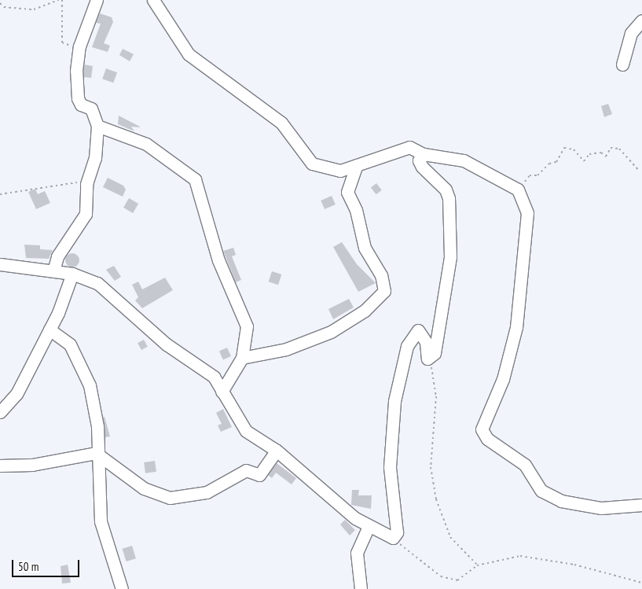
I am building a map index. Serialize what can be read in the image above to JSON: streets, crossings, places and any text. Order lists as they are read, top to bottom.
{
  "scale_bar": "50 m"
}
